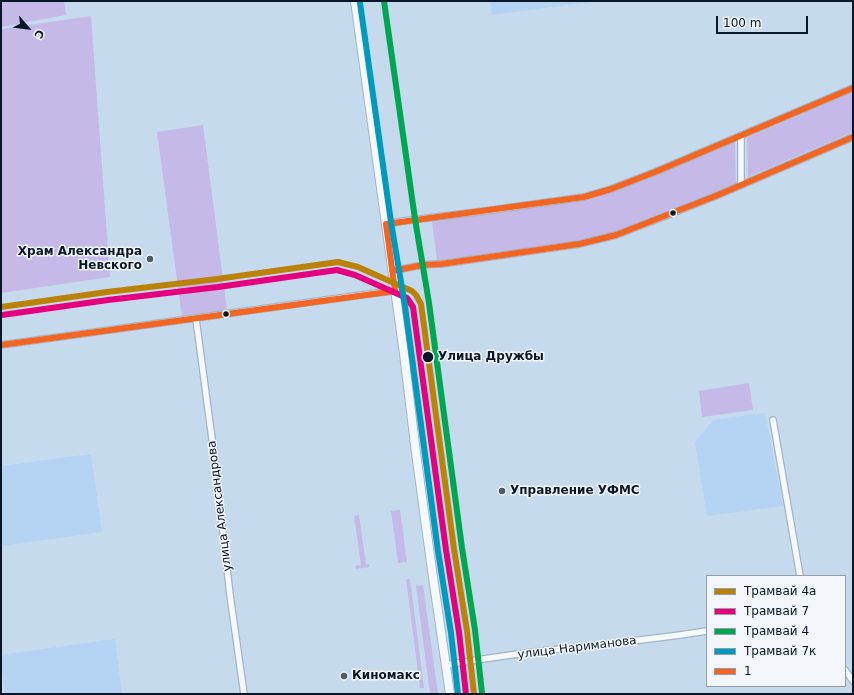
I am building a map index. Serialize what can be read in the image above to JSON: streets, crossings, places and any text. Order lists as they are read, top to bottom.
{
  "streets": {
    "street": ["улица Александрова", "улица Нариманова"]
  },
  "places": [
    "Храм Александра Невского",
    "Улица Дружбы",
    "Управление УФМС",
    "Киномакс"
  ],
  "lines": [
    "tram line 4",
    "tram line 7к",
    "transit line 1",
    "tram line 4а",
    "tram line 7"
  ],
  "legend": [
    "Трамвай 4а",
    "Трамвай 7",
    "Трамвай 4",
    "Трамвай 7к",
    "1"
  ],
  "scale_bar": "100 m",
  "north": "bottom right"
}
